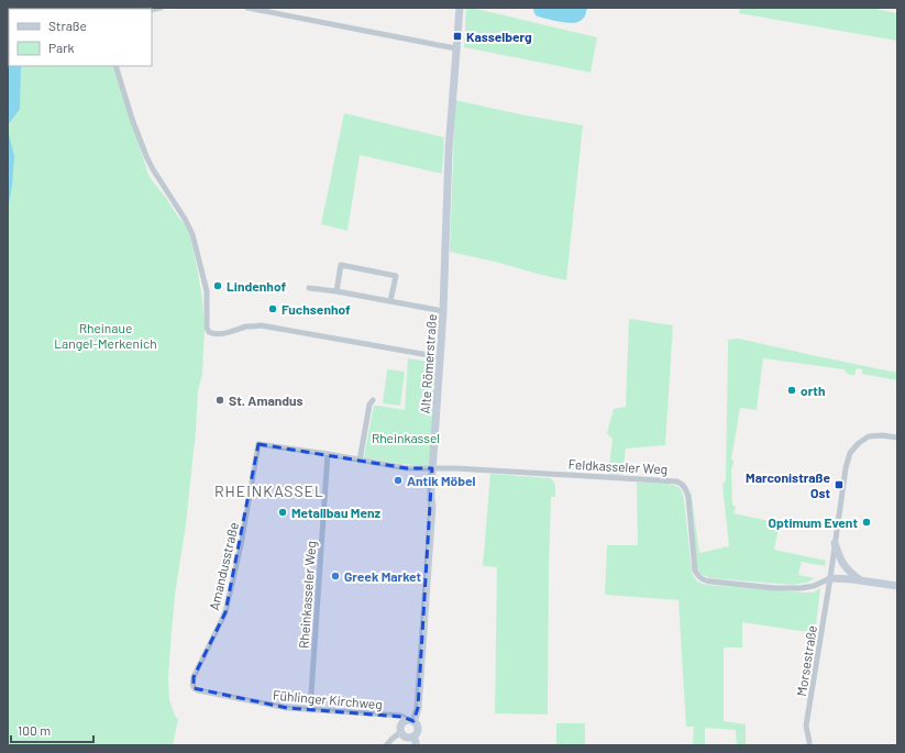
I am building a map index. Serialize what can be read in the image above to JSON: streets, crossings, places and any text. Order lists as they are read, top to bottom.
{
  "streets": {
    "street": [
      "Alte Römerstraße",
      "Feldkasseler Weg",
      "Amandusstraße",
      "Rheinkasseler Weg",
      "Morsestraße",
      "Fühlinger Kirchweg"
    ]
  },
  "crossings": [
    ["Alte Römerstraße", "Feldkasseler Weg"],
    ["Alte Römerstraße", "Fühlinger Kirchweg"],
    ["Feldkasseler Weg", "Amandusstraße"],
    ["Feldkasseler Weg", "Rheinkasseler Weg"],
    ["Feldkasseler Weg", "Morsestraße"],
    ["Amandusstraße", "Fühlinger Kirchweg"],
    ["Rheinkasseler Weg", "Fühlinger Kirchweg"]
  ],
  "districts": ["RHEINKASSEL"],
  "parks": ["Rheinaue Langel-Merkenich", "Rheinkassel"],
  "places": {
    "transit": ["Kasselberg", "Marconistraße Ost"],
    "other": [
      "Lindenhof",
      "Fuchsenhof",
      "orth",
      "St. Amandus",
      "Antik Möbel",
      "Metallbau Menz",
      "Optimum Event",
      "Greek Market"
    ]
  },
  "legend": ["Straße", "Park"],
  "scale_bar": "100 m"
}
